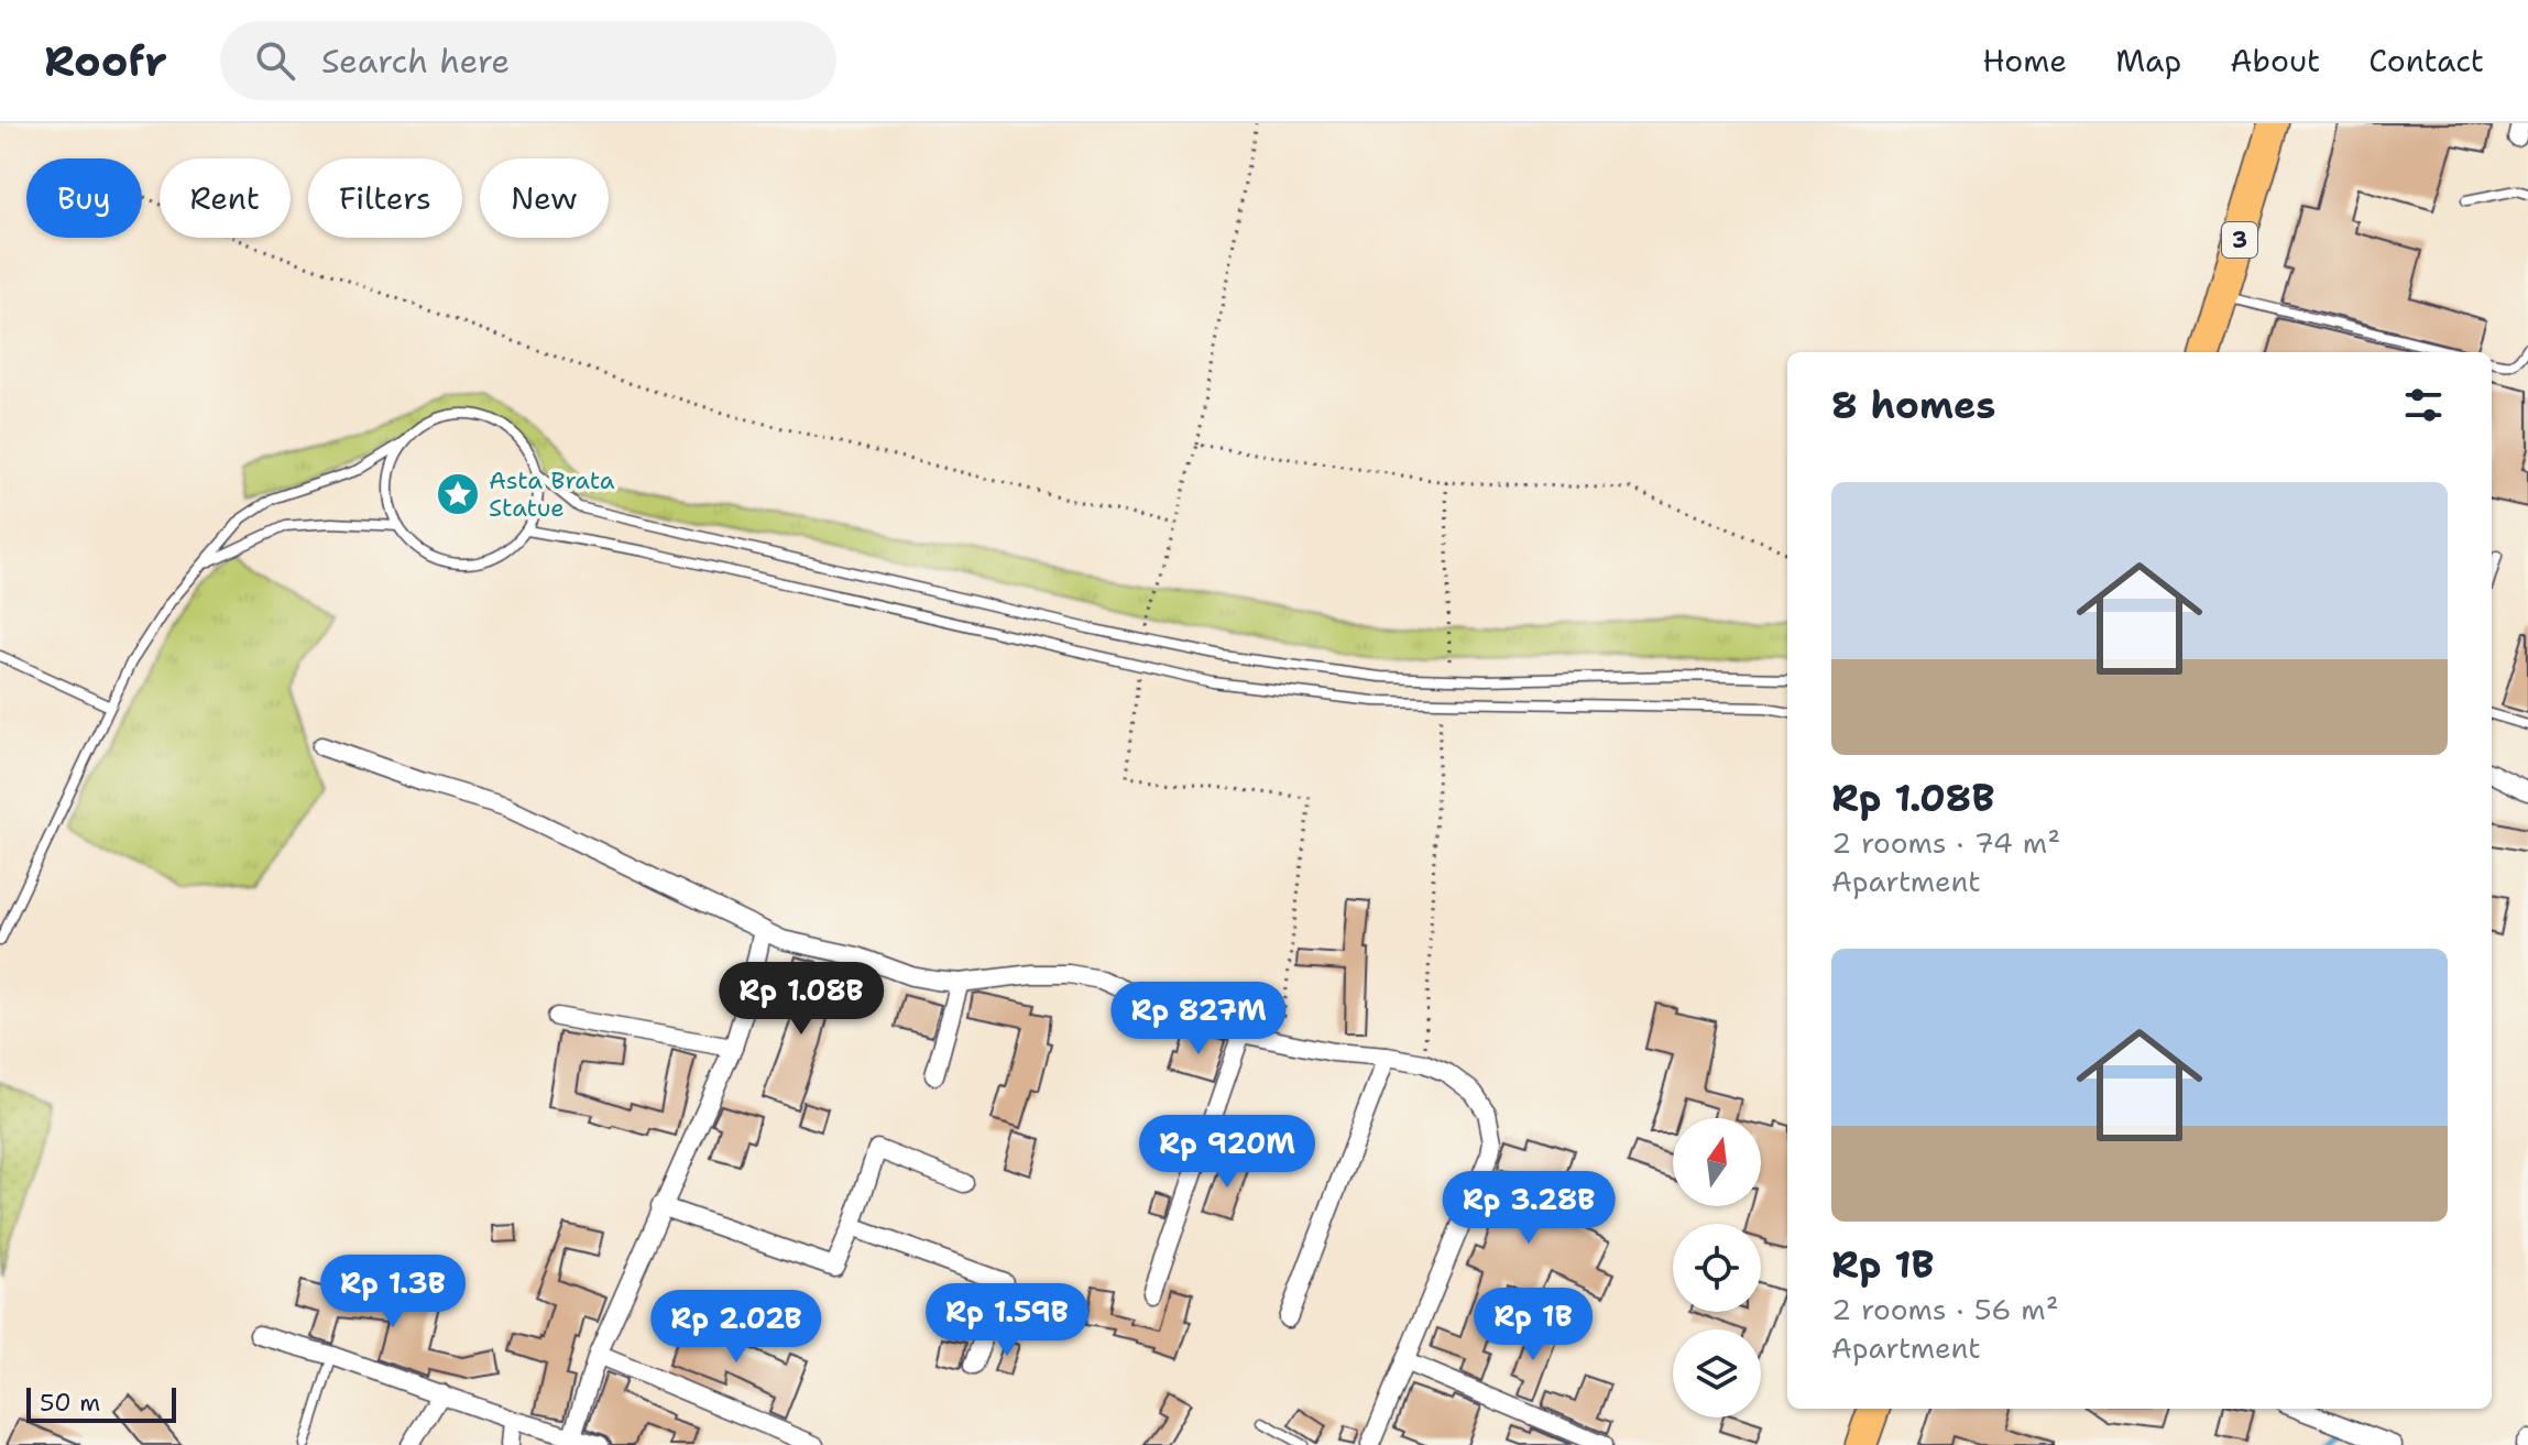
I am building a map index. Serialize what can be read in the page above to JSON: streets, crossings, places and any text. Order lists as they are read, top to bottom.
{
  "streets": {
    "highway": ["3"]
  },
  "places": {
    "place": ["Asta Brata Statue"]
  },
  "scale_bar": "50 m",
  "north": "top",
  "page": {
    "header": "Roofr",
    "search": "Search here",
    "nav": [
      "Home",
      "Map",
      "About",
      "Contact"
    ],
    "chip": [
      "Buy",
      "Rent",
      "Filters",
      "New"
    ],
    "heading": "8 homes",
    "list": [
      {
        "name": "Rp 1.08B",
        "note": "2 rooms · 74 m² · Apartment"
      },
      {
        "name": "Rp 1B",
        "note": "2 rooms · 56 m² · Apartment"
      }
    ],
    "price": [
      "Rp 1.08B",
      "Rp 827M",
      "Rp 920M",
      "Rp 3.28B",
      "Rp 1.3B",
      "Rp 1.59B",
      "Rp 1B",
      "Rp 2.02B"
    ],
    "scale": "50 m"
  }
}
